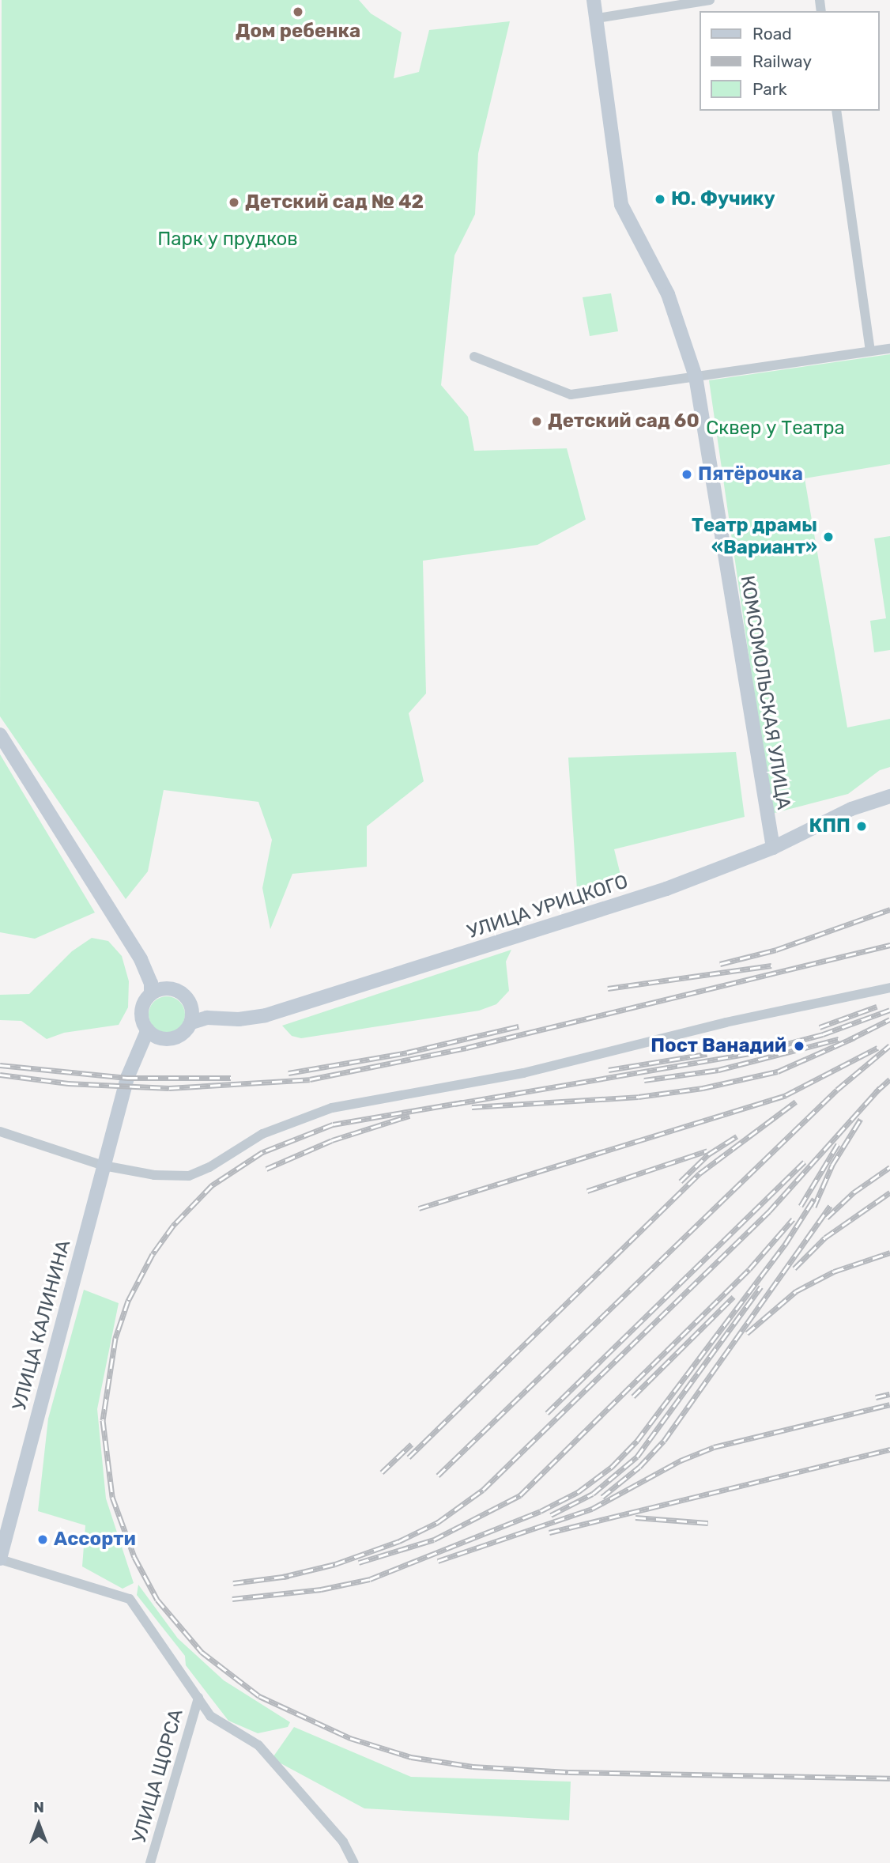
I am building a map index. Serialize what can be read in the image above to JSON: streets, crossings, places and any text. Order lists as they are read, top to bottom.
{
  "streets": {
    "street": [
      "КОМСОМОЛЬСКАЯ УЛИЦА",
      "УЛИЦА УРИЦКОГО",
      "УЛИЦА КАЛИНИНА",
      "УЛИЦА ЩОРСА"
    ]
  },
  "crossings": [
    ["КОМСОМОЛЬСКАЯ УЛИЦА", "УЛИЦА УРИЦКОГО"],
    ["УЛИЦА УРИЦКОГО", "УЛИЦА КАЛИНИНА"]
  ],
  "parks": ["Парк у прудков", "Сквер у Театра"],
  "places": [
    "Дом ребенка",
    "Ю. Фучику",
    "Детский сад № 42",
    "Детский сад 60",
    "Пятёрочка",
    "Театр драмы «Вариант»",
    "КПП",
    "Пост Ванадий",
    "Ассорти"
  ],
  "legend": ["Road", "Railway", "Park"],
  "north": "top"
}
